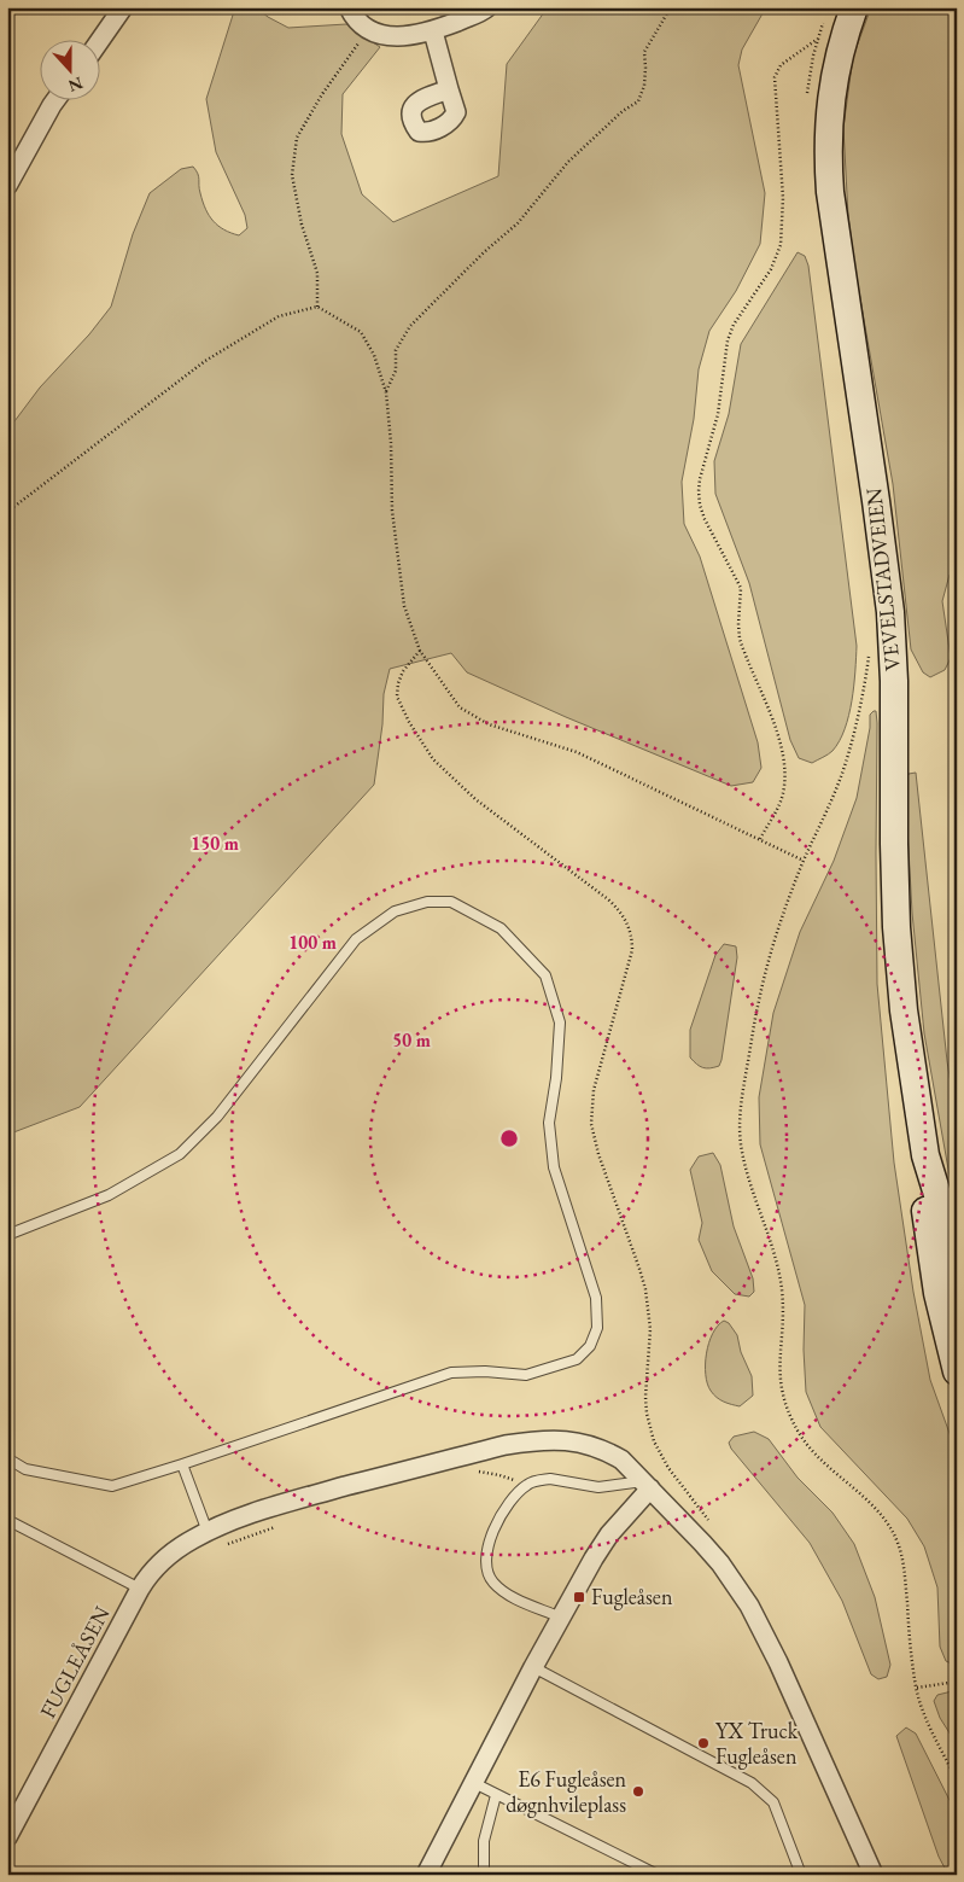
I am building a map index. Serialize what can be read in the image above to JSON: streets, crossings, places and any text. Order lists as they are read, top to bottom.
{
  "streets": {
    "main road": ["VEVELSTADVEIEN"],
    "street": ["FUGLEÅSEN"]
  },
  "places": {
    "transit": ["Fugleåsen"],
    "other": ["YX Truck Fugleåsen", "E6 Fugleåsen døgnhvileplass"]
  },
  "north": "bottom",
  "rings": ["150 m", "100 m", "50 m"]
}
